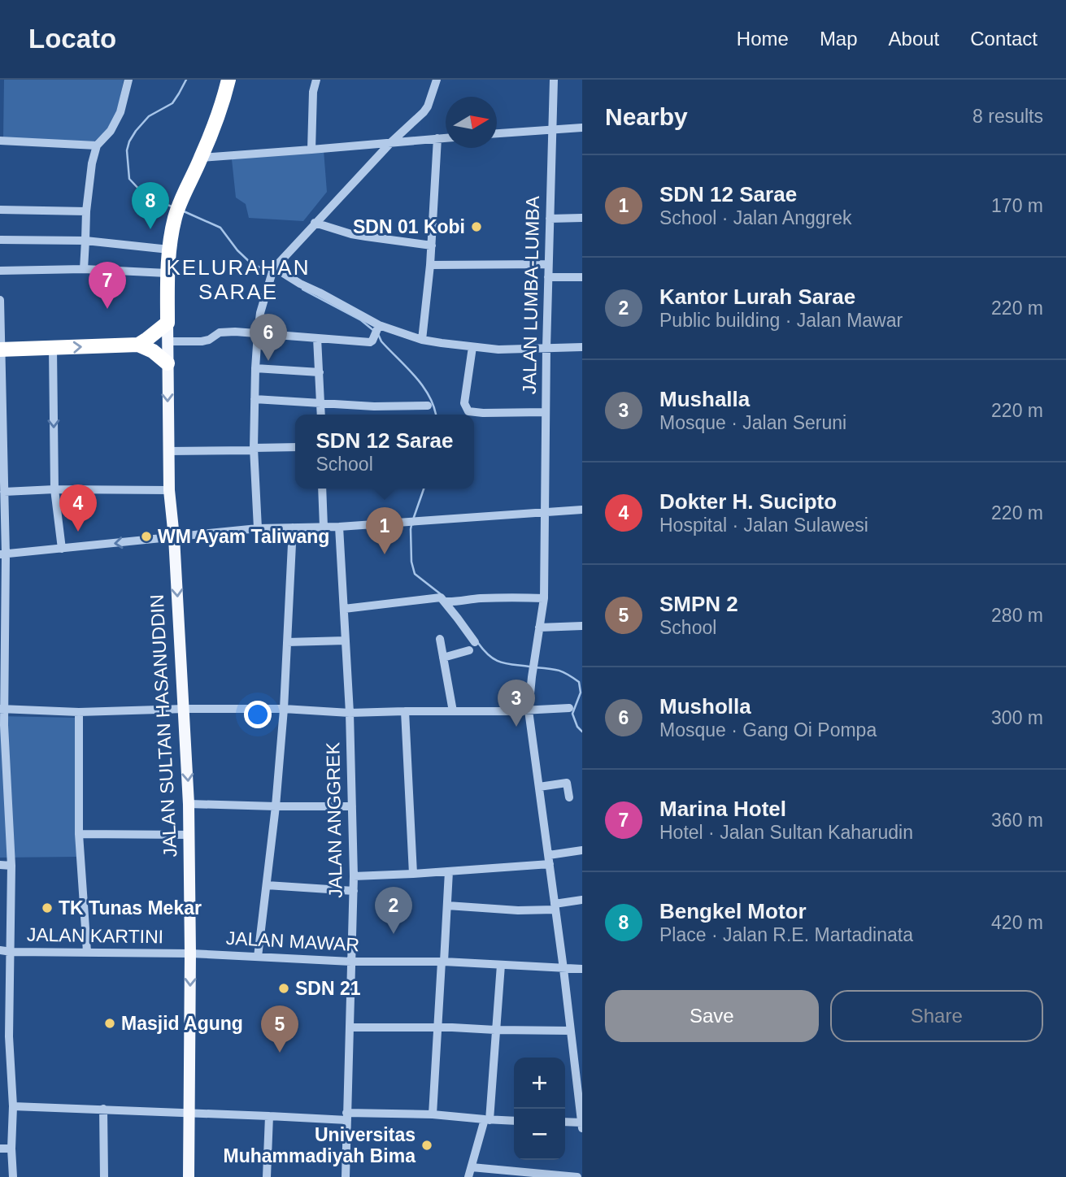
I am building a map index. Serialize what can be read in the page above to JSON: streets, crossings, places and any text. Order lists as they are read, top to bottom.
{
  "streets": {
    "highway": ["JALAN SULTAN HASANUDDIN"],
    "street": [
      "JALAN LUMBA-LUMBA",
      "JALAN ANGGREK",
      "JALAN KARTINI",
      "JALAN MAWAR"
    ]
  },
  "crossings": [
    ["JALAN LUMBA-LUMBA", "JALAN MAWAR"],
    ["JALAN SULTAN HASANUDDIN", "JALAN KARTINI"],
    ["JALAN SULTAN HASANUDDIN", "JALAN MAWAR"],
    ["JALAN ANGGREK", "JALAN MAWAR"],
    ["JALAN KARTINI", "JALAN MAWAR"]
  ],
  "one_way": ["JALAN SULTAN HASANUDDIN"],
  "districts": ["KELURAHAN SARAE"],
  "places": [
    "SDN 01 Kobi",
    "WM Ayam Taliwang",
    "TK Tunas Mekar",
    "SDN 21",
    "Masjid Agung",
    "Universitas Muhammadiyah Bima"
  ],
  "north": "right",
  "page": {
    "header": "Locato",
    "nav": [
      "Home",
      "Map",
      "About",
      "Contact"
    ],
    "heading": ["Nearby", "8 results"],
    "list": [
      {
        "mark": "1",
        "name": "SDN 12 Sarae",
        "note": "School · Jalan Anggrek",
        "value": "170 m"
      },
      {
        "mark": "2",
        "name": "Kantor Lurah Sarae",
        "note": "Public building · Jalan Mawar",
        "value": "220 m"
      },
      {
        "mark": "3",
        "name": "Mushalla",
        "note": "Mosque · Jalan Seruni",
        "value": "220 m"
      },
      {
        "mark": "4",
        "name": "Dokter H. Sucipto",
        "note": "Hospital · Jalan Sulawesi",
        "value": "220 m"
      },
      {
        "mark": "5",
        "name": "SMPN 2",
        "note": "School",
        "value": "280 m"
      },
      {
        "mark": "6",
        "name": "Musholla",
        "note": "Mosque · Gang Oi Pompa",
        "value": "300 m"
      },
      {
        "mark": "7",
        "name": "Marina Hotel",
        "note": "Hotel · Jalan Sultan Kaharudin",
        "value": "360 m"
      },
      {
        "mark": "8",
        "name": "Bengkel Motor",
        "note": "Place · Jalan R.E. Martadinata",
        "value": "420 m"
      }
    ],
    "pins": [
      "8",
      "7",
      "6",
      "4",
      "1",
      "3",
      "2",
      "5"
    ],
    "popup": ["SDN 12 Sarae", "School"],
    "buttons": ["Save", "Share"],
    "map_buttons": ["+", "−"]
  }
}
